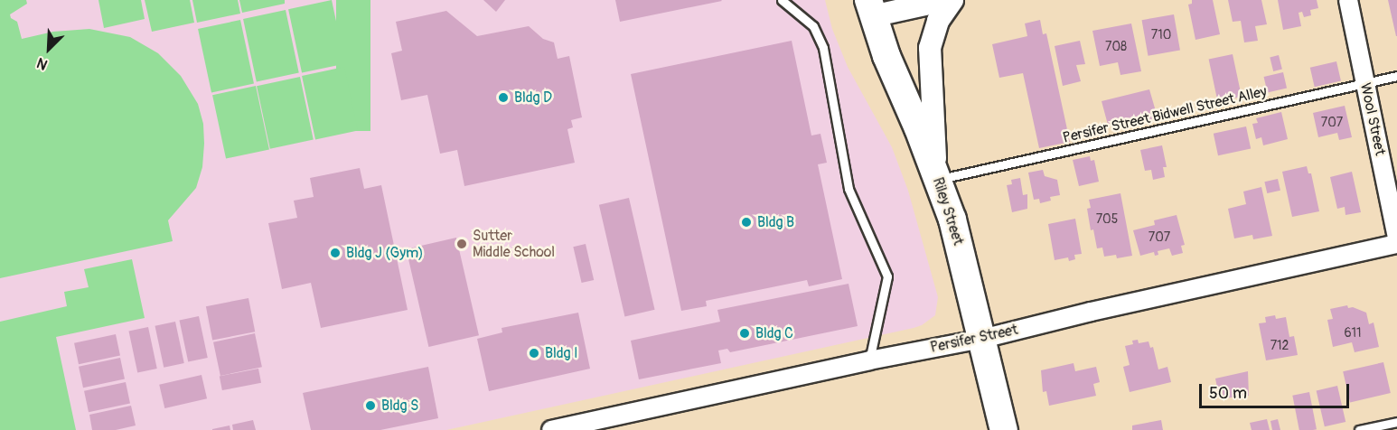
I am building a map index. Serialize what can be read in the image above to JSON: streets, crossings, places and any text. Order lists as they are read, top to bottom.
{
  "streets": {
    "main road": ["Riley Street"],
    "street": ["Wool Street", "Persifer Street"],
    "lane": ["Persifer Street Bidwell Street Alley"]
  },
  "crossings": [
    ["Persifer Street Bidwell Street Alley", "Wool Street"],
    ["Persifer Street Bidwell Street Alley", "Riley Street"],
    ["Riley Street", "Persifer Street"]
  ],
  "places": [
    "Bldg D",
    "Bldg B",
    "Sutter Middle School",
    "Bldg J (Gym)",
    "Bldg C",
    "Bldg I",
    "Bldg S"
  ],
  "house_numbers": [
    "710",
    "708",
    "707",
    "705",
    "707",
    "611",
    "712"
  ],
  "scale_bar": "50 m",
  "north": "bottom left"
}
